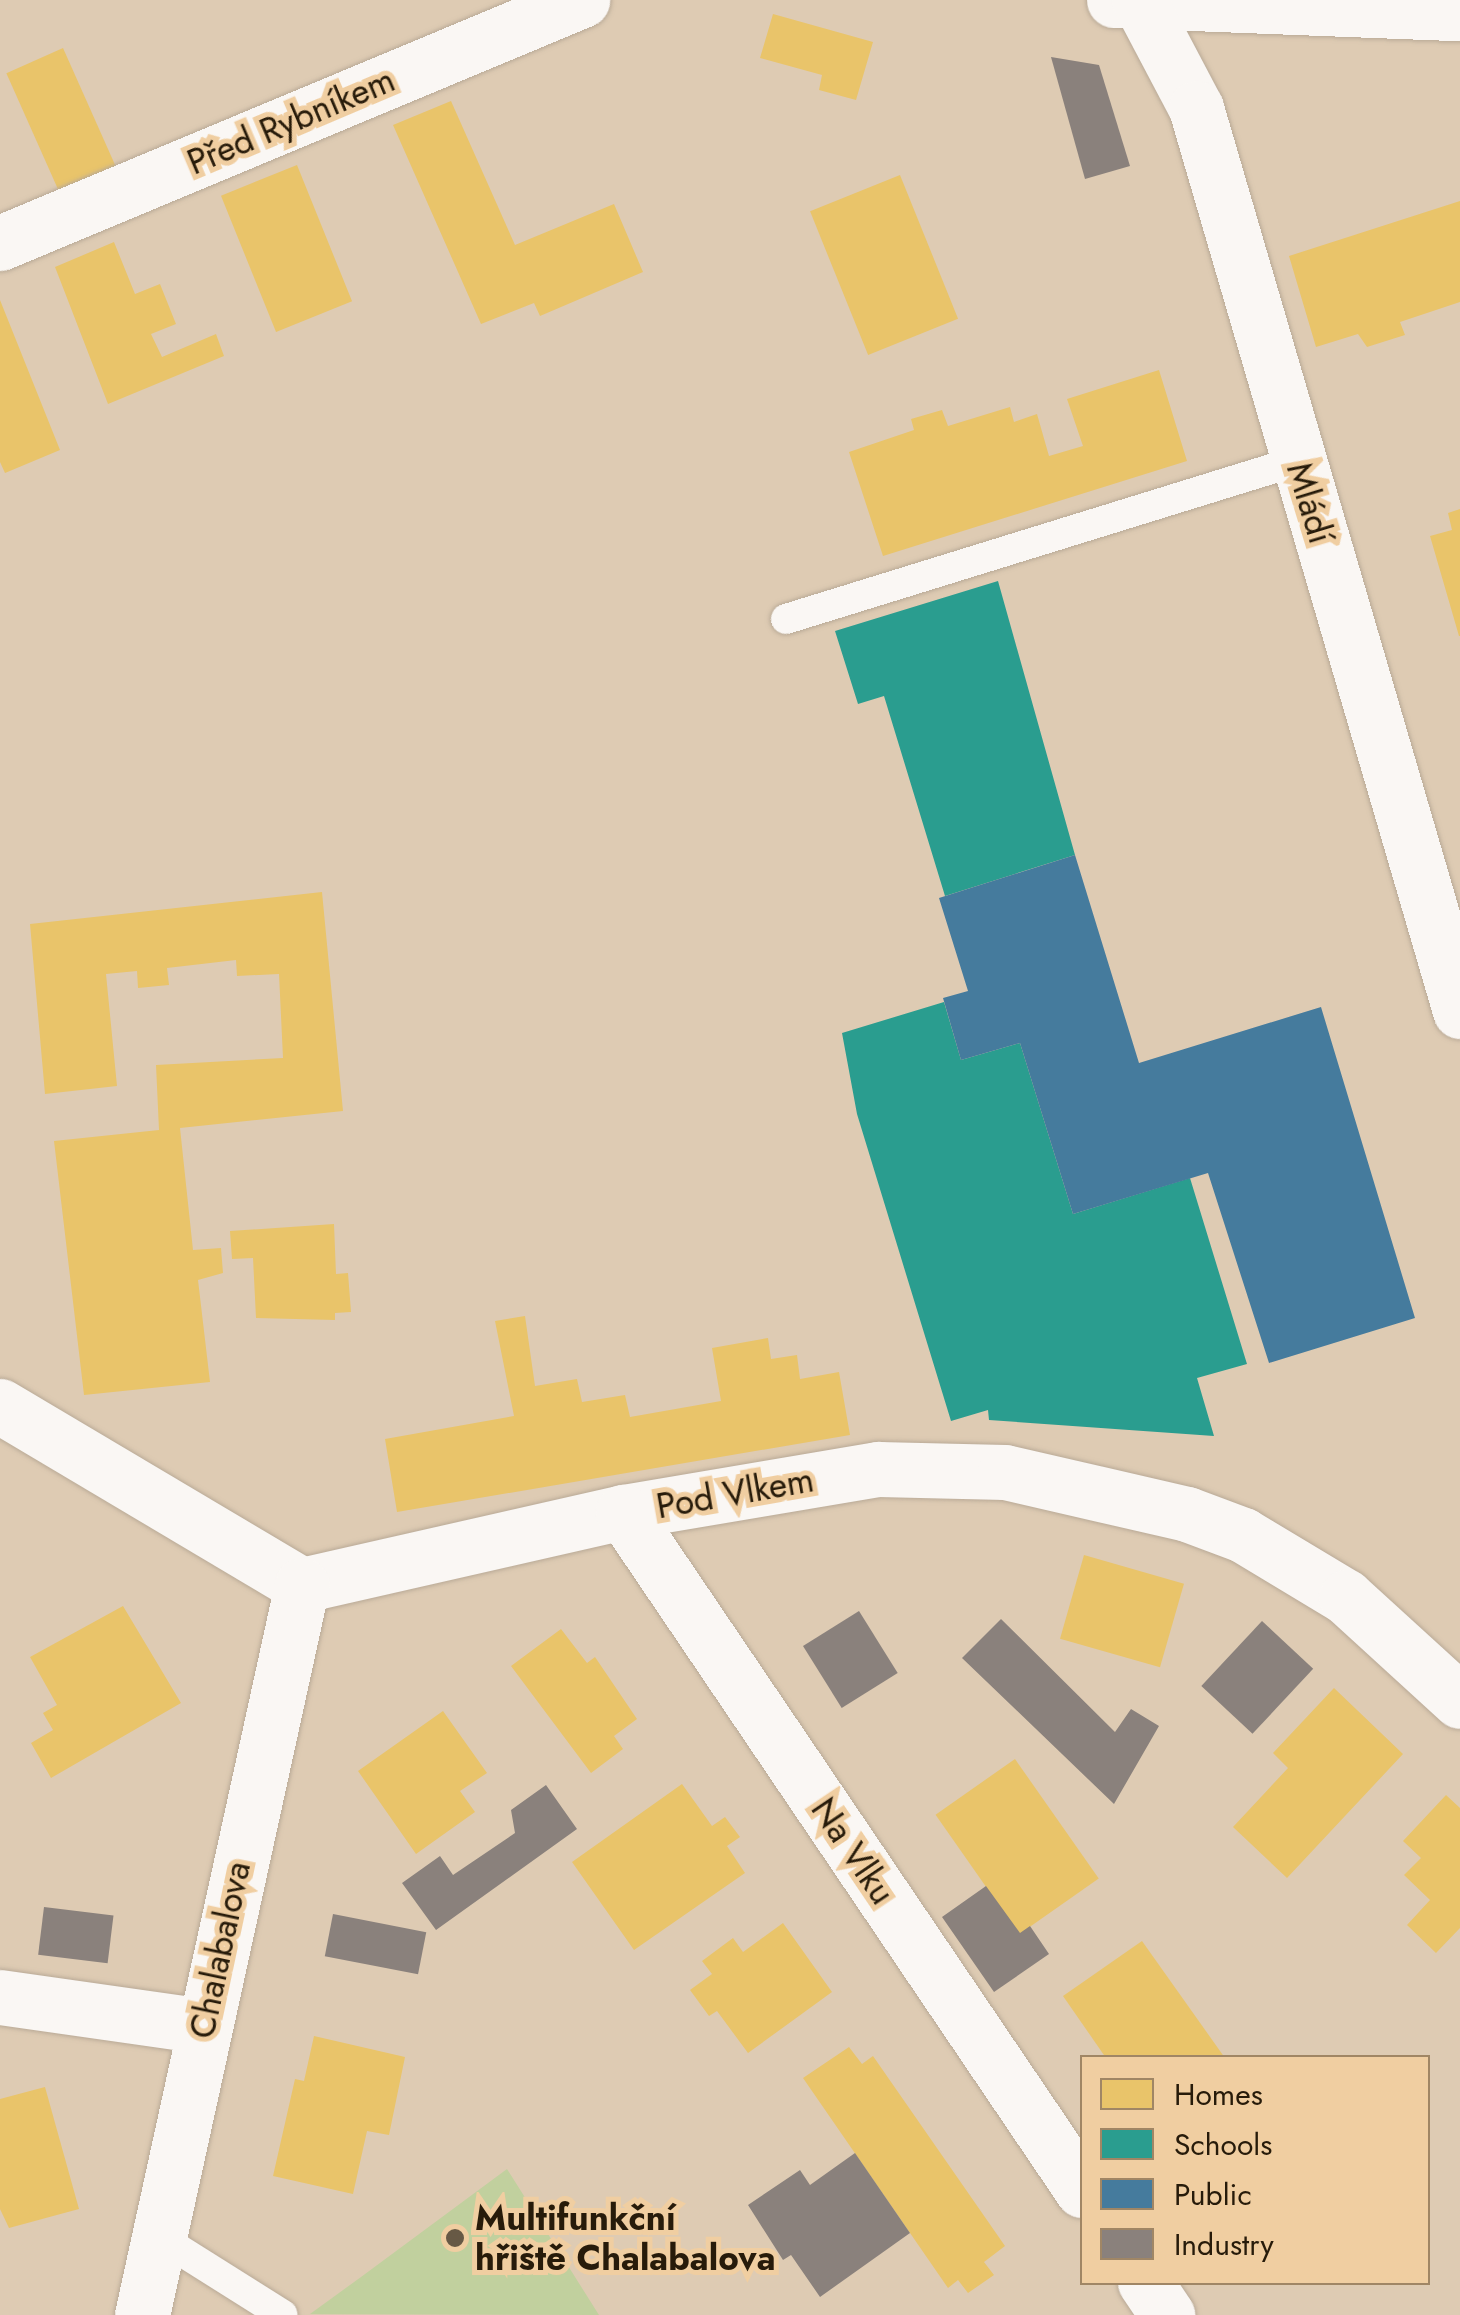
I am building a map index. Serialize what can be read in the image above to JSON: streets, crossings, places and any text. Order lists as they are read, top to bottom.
{
  "streets": {
    "street": [
      "Před Rybníkem",
      "Mládí",
      "Pod Vlkem",
      "Na Vlku",
      "Chalabalova"
    ]
  },
  "crossings": [
    ["Pod Vlkem", "Na Vlku"],
    ["Pod Vlkem", "Chalabalova"]
  ],
  "places": ["Multifunkční hřiště Chalabalova"],
  "legend": [
    "Homes",
    "Schools",
    "Public",
    "Industry"
  ]
}
